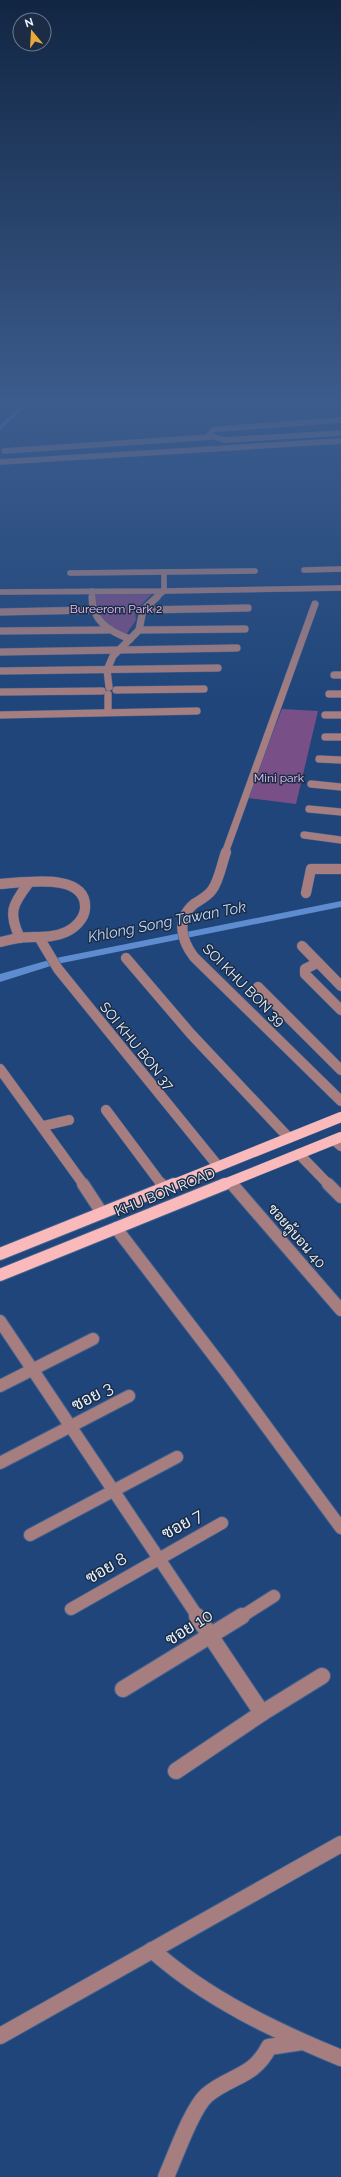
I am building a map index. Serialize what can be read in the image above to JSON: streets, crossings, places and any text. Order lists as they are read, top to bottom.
{
  "streets": {
    "main road": ["KHU BON ROAD"],
    "street": [
      "SOI KHU BON 39",
      "SOI KHU BON 37",
      "ซอยคู้บอน 40",
      "ซอย 3",
      "ซอย 7",
      "ซอย 8",
      "ซอย 10"
    ]
  },
  "crossings": [
    ["SOI KHU BON 37", "KHU BON ROAD"],
    ["KHU BON ROAD", "ซอยคู้บอน 40"],
    ["ซอย 7", "ซอย 8"]
  ],
  "water": ["Khlong Song Tawan Tok"],
  "parks": ["Bureerom Park 2", "Mini park"],
  "north": "top"
}
